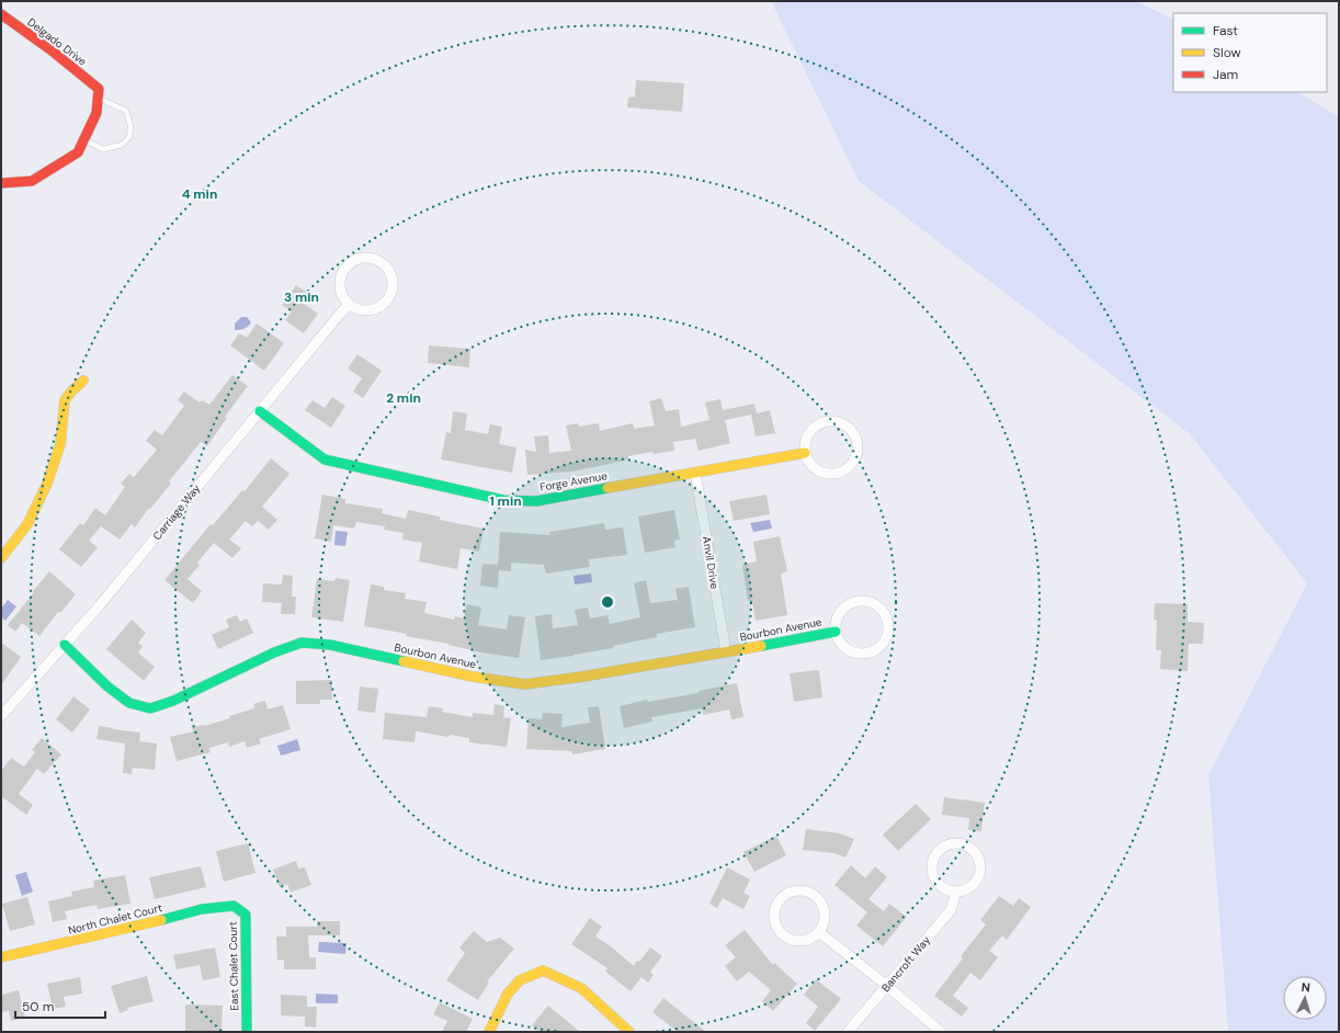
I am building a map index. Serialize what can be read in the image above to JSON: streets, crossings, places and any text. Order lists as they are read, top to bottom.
{
  "streets": {
    "street": [
      "Delgado Drive",
      "Forge Avenue",
      "Carriage Way",
      "Anvil Drive",
      "Bourbon Avenue",
      "North Chalet Court",
      "Bancroft Way",
      "East Chalet Court"
    ]
  },
  "crossings": [
    ["Forge Avenue", "Carriage Way"],
    ["Forge Avenue", "Anvil Drive"],
    ["Carriage Way", "Bourbon Avenue"],
    ["Anvil Drive", "Bourbon Avenue"],
    ["North Chalet Court", "East Chalet Court"]
  ],
  "legend": ["Fast", "Slow", "Jam"],
  "scale_bar": "50 m",
  "north": "top",
  "rings": [
    "4 min",
    "3 min",
    "2 min",
    "1 min"
  ]
}
